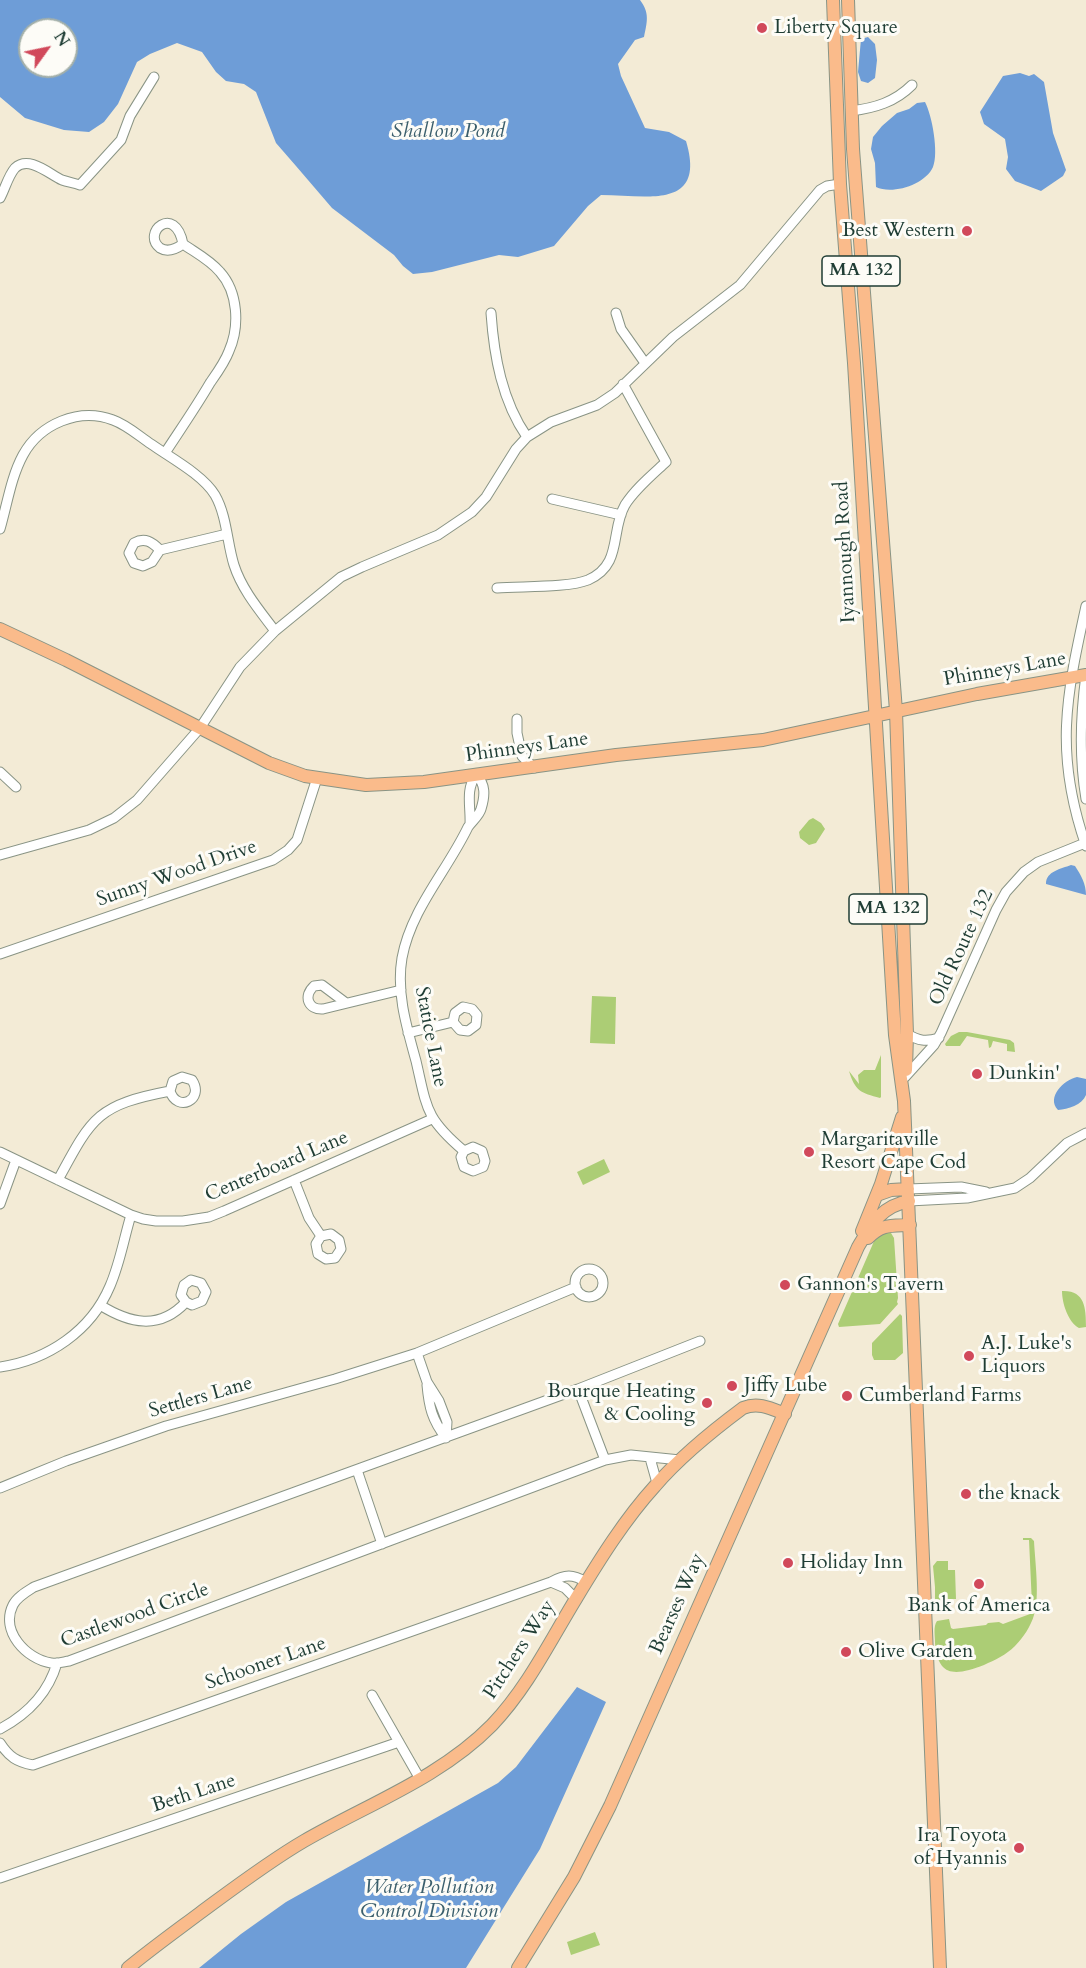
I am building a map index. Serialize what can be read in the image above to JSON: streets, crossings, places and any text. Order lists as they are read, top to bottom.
{
  "streets": {
    "main road": [
      "MA 132",
      "Iyannough Road",
      "Phinneys Lane",
      "Bearses Way",
      "Pitchers Way"
    ],
    "street": [
      "Sunny Wood Drive",
      "Old Route 132",
      "Statice Lane",
      "Centerboard Lane",
      "Settlers Lane",
      "Castlewood Circle",
      "Schooner Lane",
      "Beth Lane"
    ]
  },
  "crossings": [
    ["Iyannough Road", "Phinneys Lane"],
    ["Iyannough Road", "Old Route 132"],
    ["Iyannough Road", "Bearses Way"],
    ["Phinneys Lane", "Sunny Wood Drive"],
    ["Phinneys Lane", "Statice Lane"],
    ["Statice Lane", "Centerboard Lane"],
    ["Bearses Way", "Pitchers Way"],
    ["Castlewood Circle", "Pitchers Way"],
    ["Pitchers Way", "Schooner Lane"]
  ],
  "water": ["Shallow Pond", "Water Pollution Control Division"],
  "places": [
    "Liberty Square",
    "Best Western",
    "Dunkin'",
    "Margaritaville Resort Cape Cod",
    "Gannon's Tavern",
    "A.J. Luke's Liquors",
    "Jiffy Lube",
    "Cumberland Farms",
    "Bourque Heating & Cooling",
    "the knack",
    "Holiday Inn",
    "Bank of America",
    "Olive Garden",
    "Ira Toyota of Hyannis"
  ],
  "north": "top right"
}
